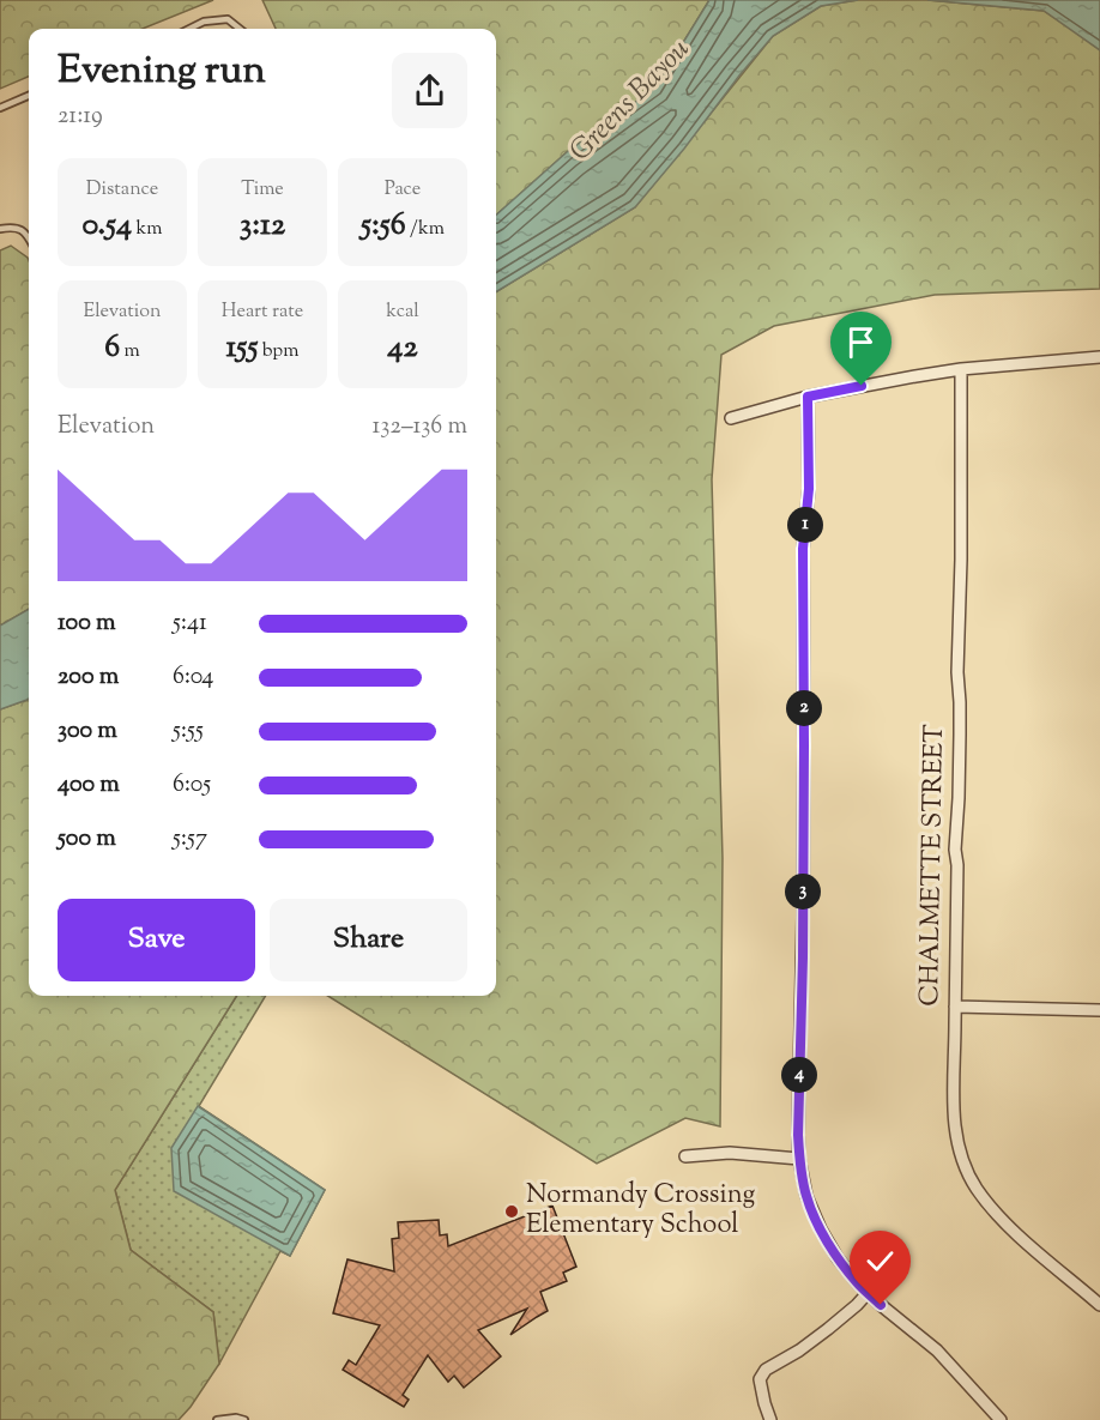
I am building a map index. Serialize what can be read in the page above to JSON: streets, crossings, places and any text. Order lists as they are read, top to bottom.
{
  "streets": {
    "street": ["CHALMETTE STREET"]
  },
  "water": ["Greens Bayou"],
  "places": ["Normandy Crossing Elementary School"],
  "page": {
    "heading": ["Evening run", "21:19"],
    "stats": [
      ["Distance", "0.54 km"],
      ["Time", "3:12"],
      ["Pace", "5:56 /km"],
      ["Elevation", "6 m"],
      ["Heart rate", "155 bpm"],
      ["kcal", "42"]
    ],
    "chart": ["Elevation", "132–136 m"],
    "pins": [
      "1",
      "2",
      "3",
      "4"
    ],
    "list": [
      {
        "name": "100 m",
        "note": "5:41"
      },
      {
        "name": "200 m",
        "note": "6:04"
      },
      {
        "name": "300 m",
        "note": "5:55"
      },
      {
        "name": "400 m",
        "note": "6:05"
      },
      {
        "name": "500 m",
        "note": "5:57"
      }
    ],
    "buttons": ["Save", "Share"]
  }
}
